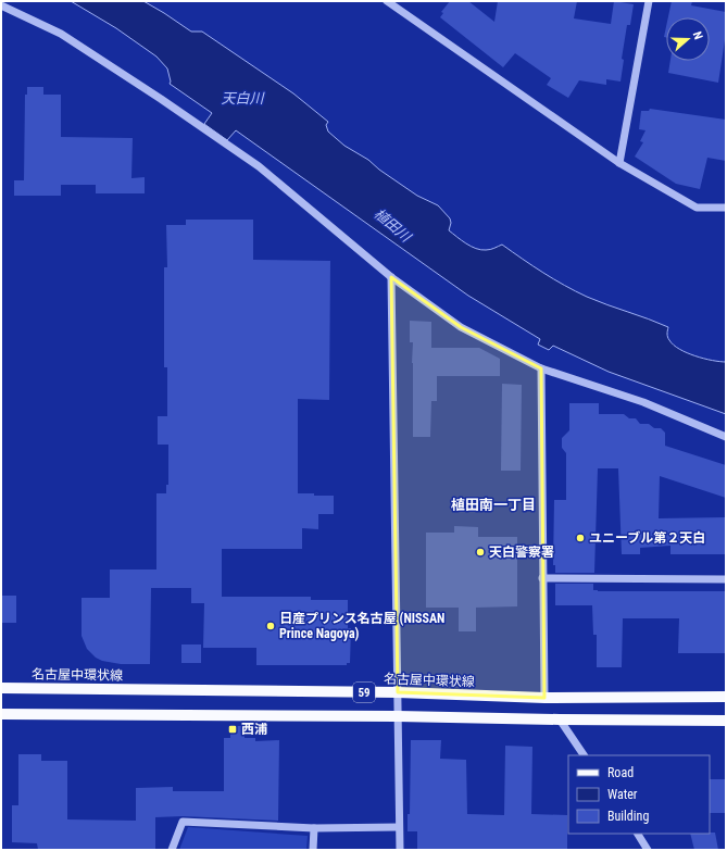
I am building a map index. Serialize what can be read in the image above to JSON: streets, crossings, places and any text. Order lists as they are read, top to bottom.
{
  "streets": {
    "main road": ["名古屋中環状線", "59"]
  },
  "districts": ["植田南一丁目"],
  "water": ["天白川", "植田川"],
  "places": {
    "other": ["ユニーブル第２天白", "天白警察署", "日産プリンス名古屋 (NISSAN Prince Nagoya)"],
    "transit": ["西浦"]
  },
  "legend": ["Road", "Water", "Building"],
  "north": "right"
}
